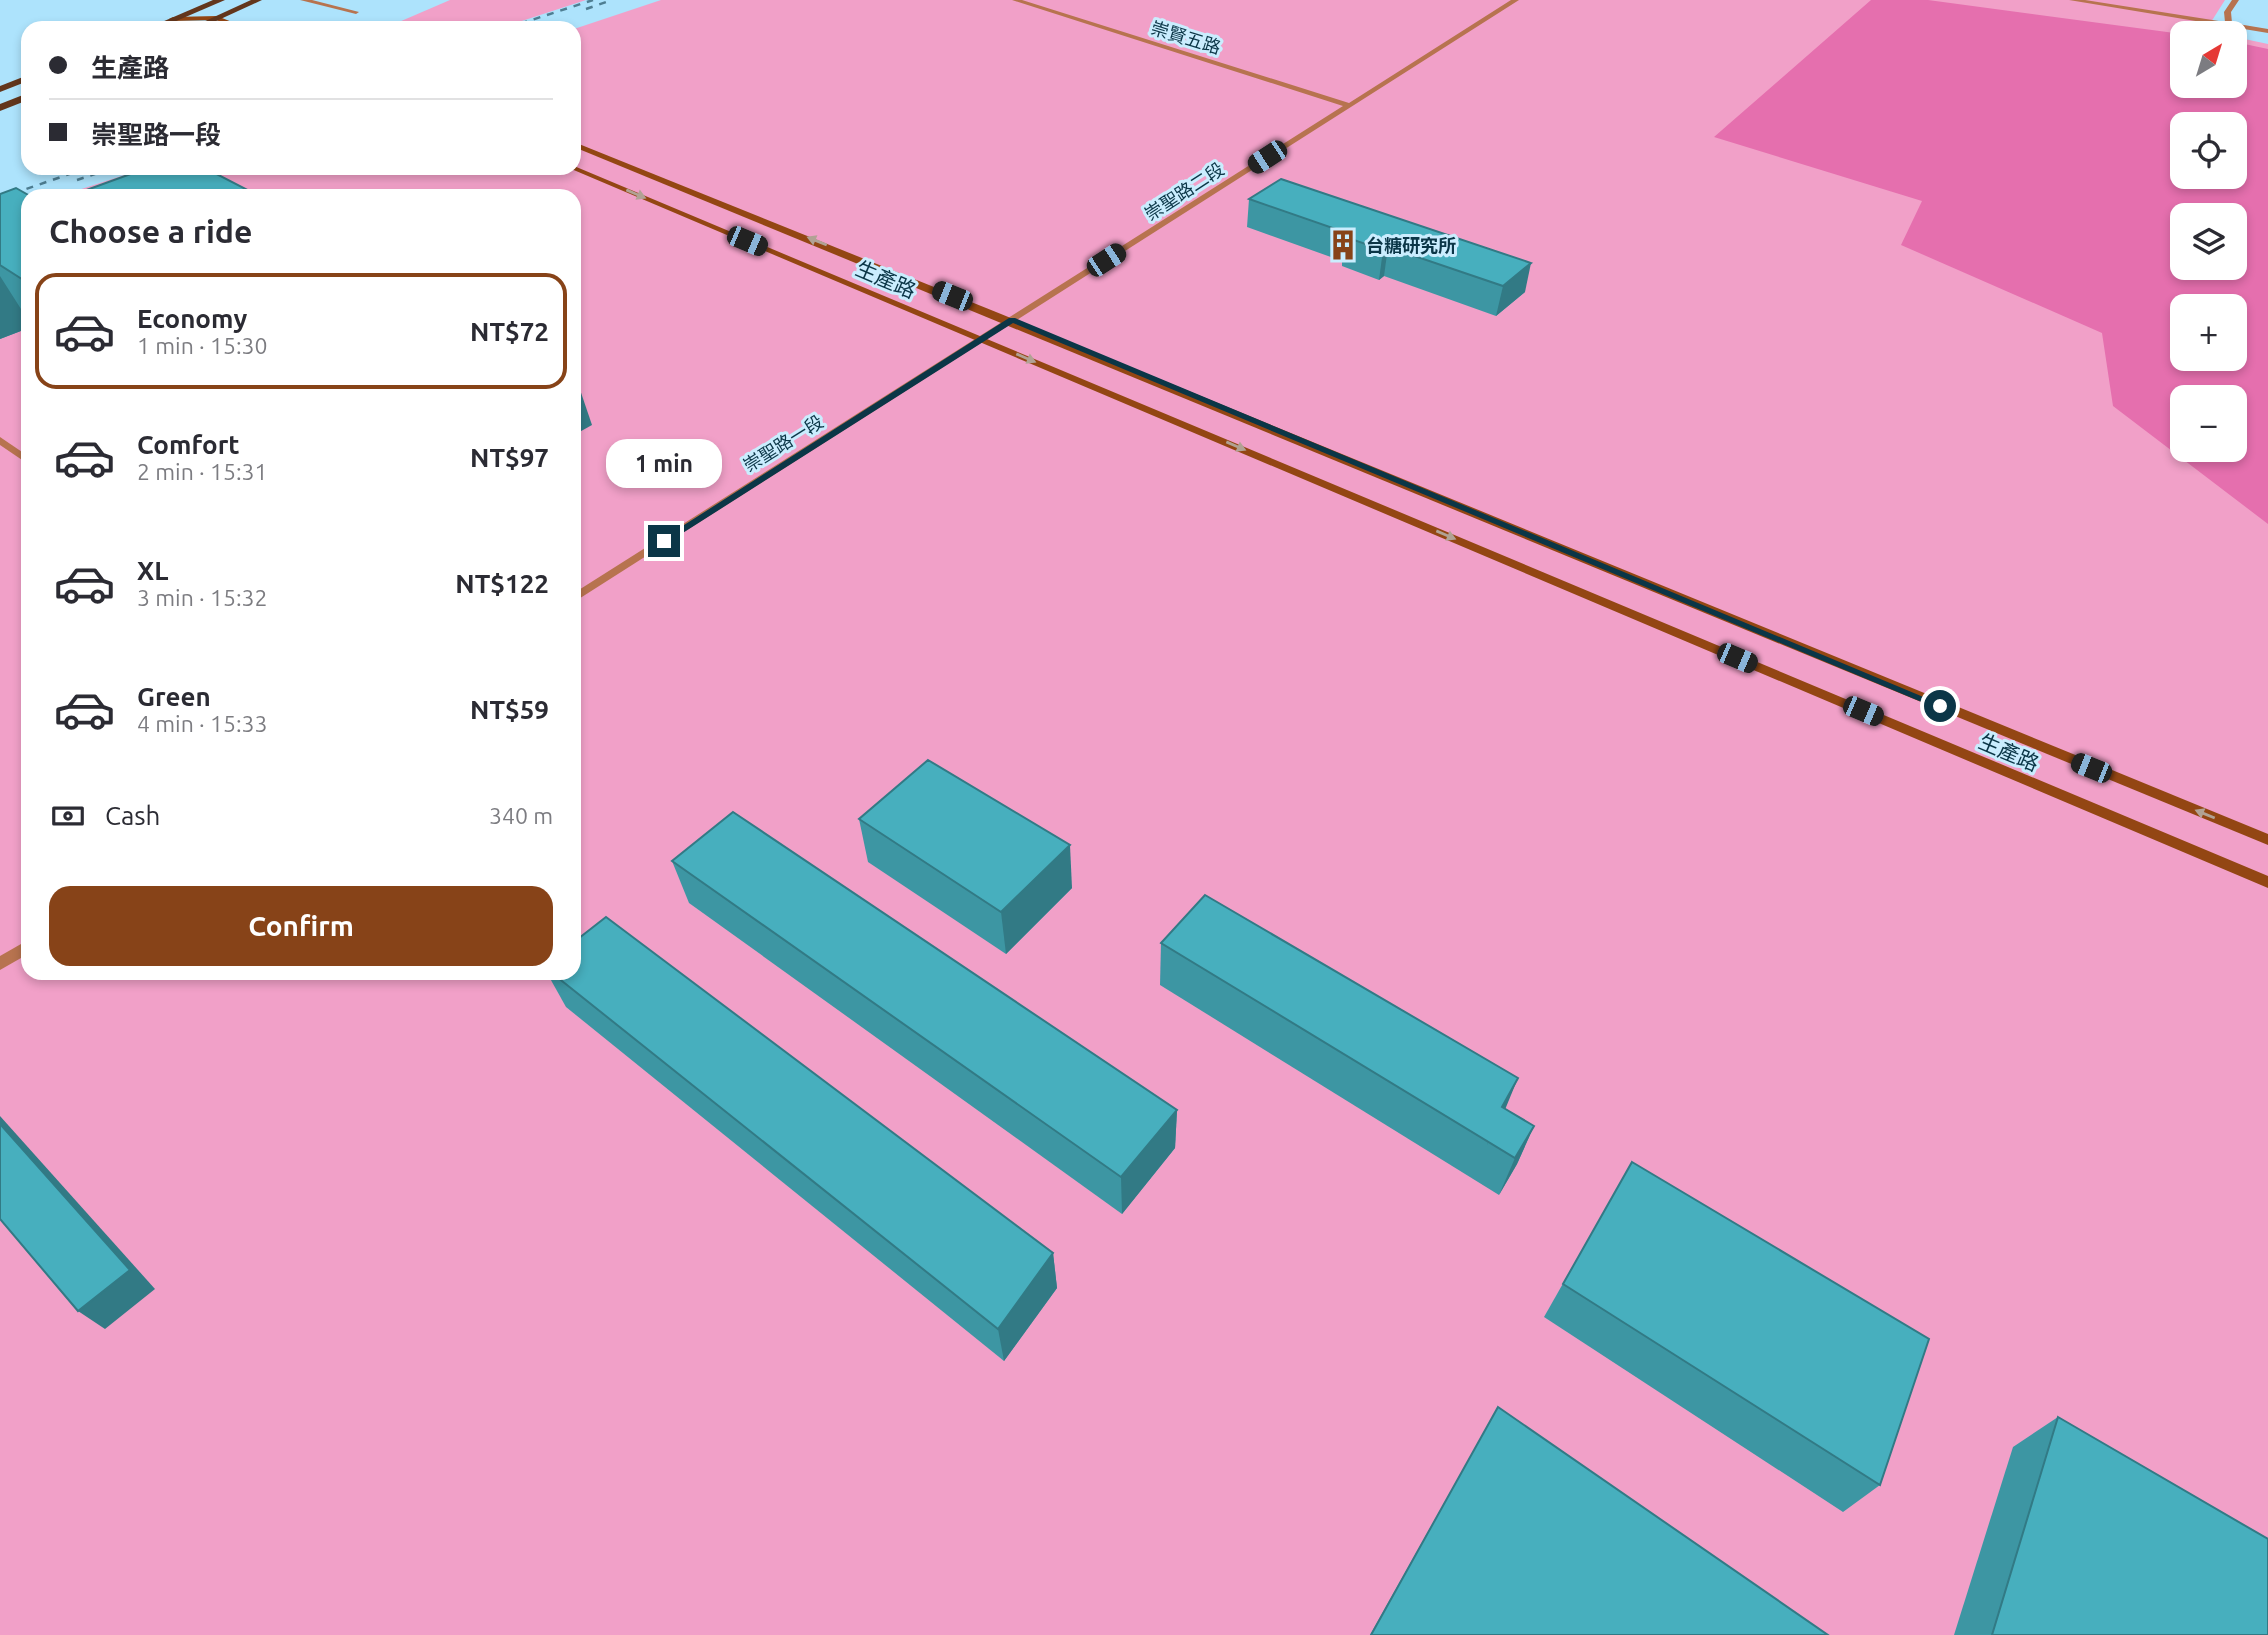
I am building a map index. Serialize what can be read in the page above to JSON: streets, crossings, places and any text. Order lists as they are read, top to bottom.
{
  "streets": {
    "street": [
      "崇賢五路",
      "崇聖路二段",
      "生產路",
      "崇聖路一段"
    ]
  },
  "crossings": [
    ["崇賢五路", "崇聖路二段"],
    ["崇聖路二段", "生產路"],
    ["崇聖路二段", "崇聖路一段"],
    ["生產路", "崇聖路一段"]
  ],
  "places": {
    "building": ["台糖研究所"]
  },
  "north": "top right",
  "page": {
    "map_buttons": ["+", "−"],
    "banner": ["生產路", "崇聖路一段"],
    "heading": "Choose a ride",
    "list": [
      {
        "name": "Economy",
        "note": "1 min · 15:30",
        "value": "NT$72"
      },
      {
        "name": "Comfort",
        "note": "2 min · 15:31",
        "value": "NT$97"
      },
      {
        "name": "XL",
        "note": "3 min · 15:32",
        "value": "NT$122"
      },
      {
        "name": "Green",
        "note": "4 min · 15:33",
        "value": "NT$59"
      }
    ],
    "bubble": "1 min",
    "pay": ["Cash", "340 m"],
    "buttons": "Confirm"
  }
}
